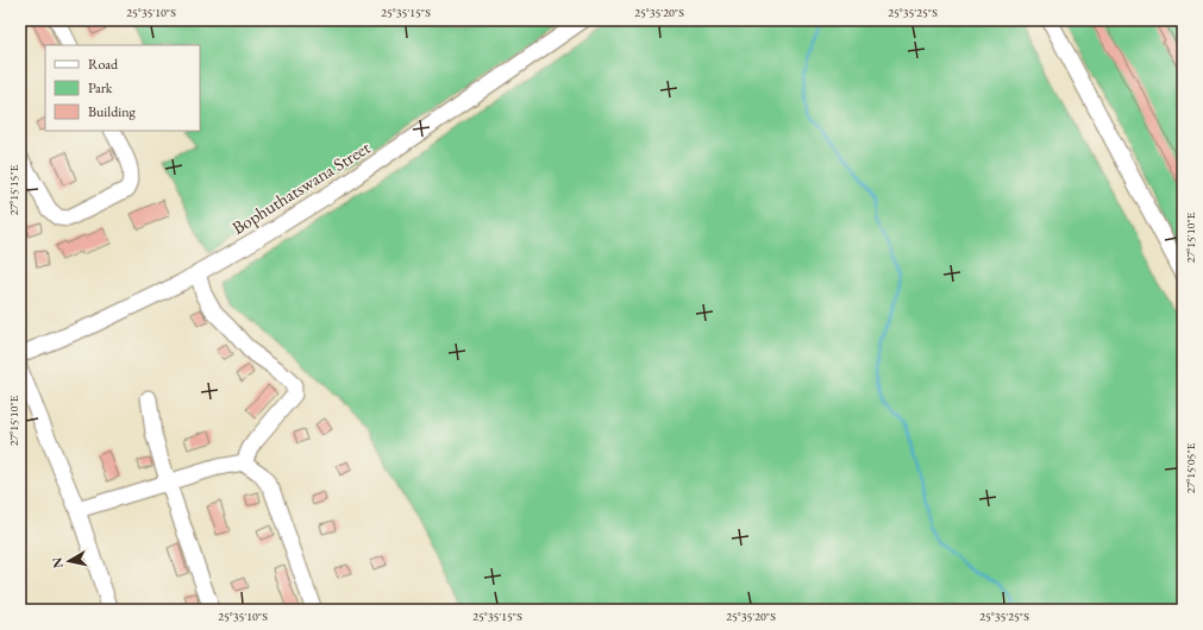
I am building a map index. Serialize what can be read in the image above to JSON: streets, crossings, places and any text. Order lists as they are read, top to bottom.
{
  "streets": {
    "street": ["Bophuthatswana Street"]
  },
  "legend": ["Road", "Park", "Building"],
  "north": "left",
  "coordinates": [
    "25°35'10\"S",
    "25°35'15\"S",
    "25°35'20\"S",
    "25°35'25\"S",
    "27°15'15\"E",
    "27°15'10\"E",
    "27°15'05\"E"
  ]
}
